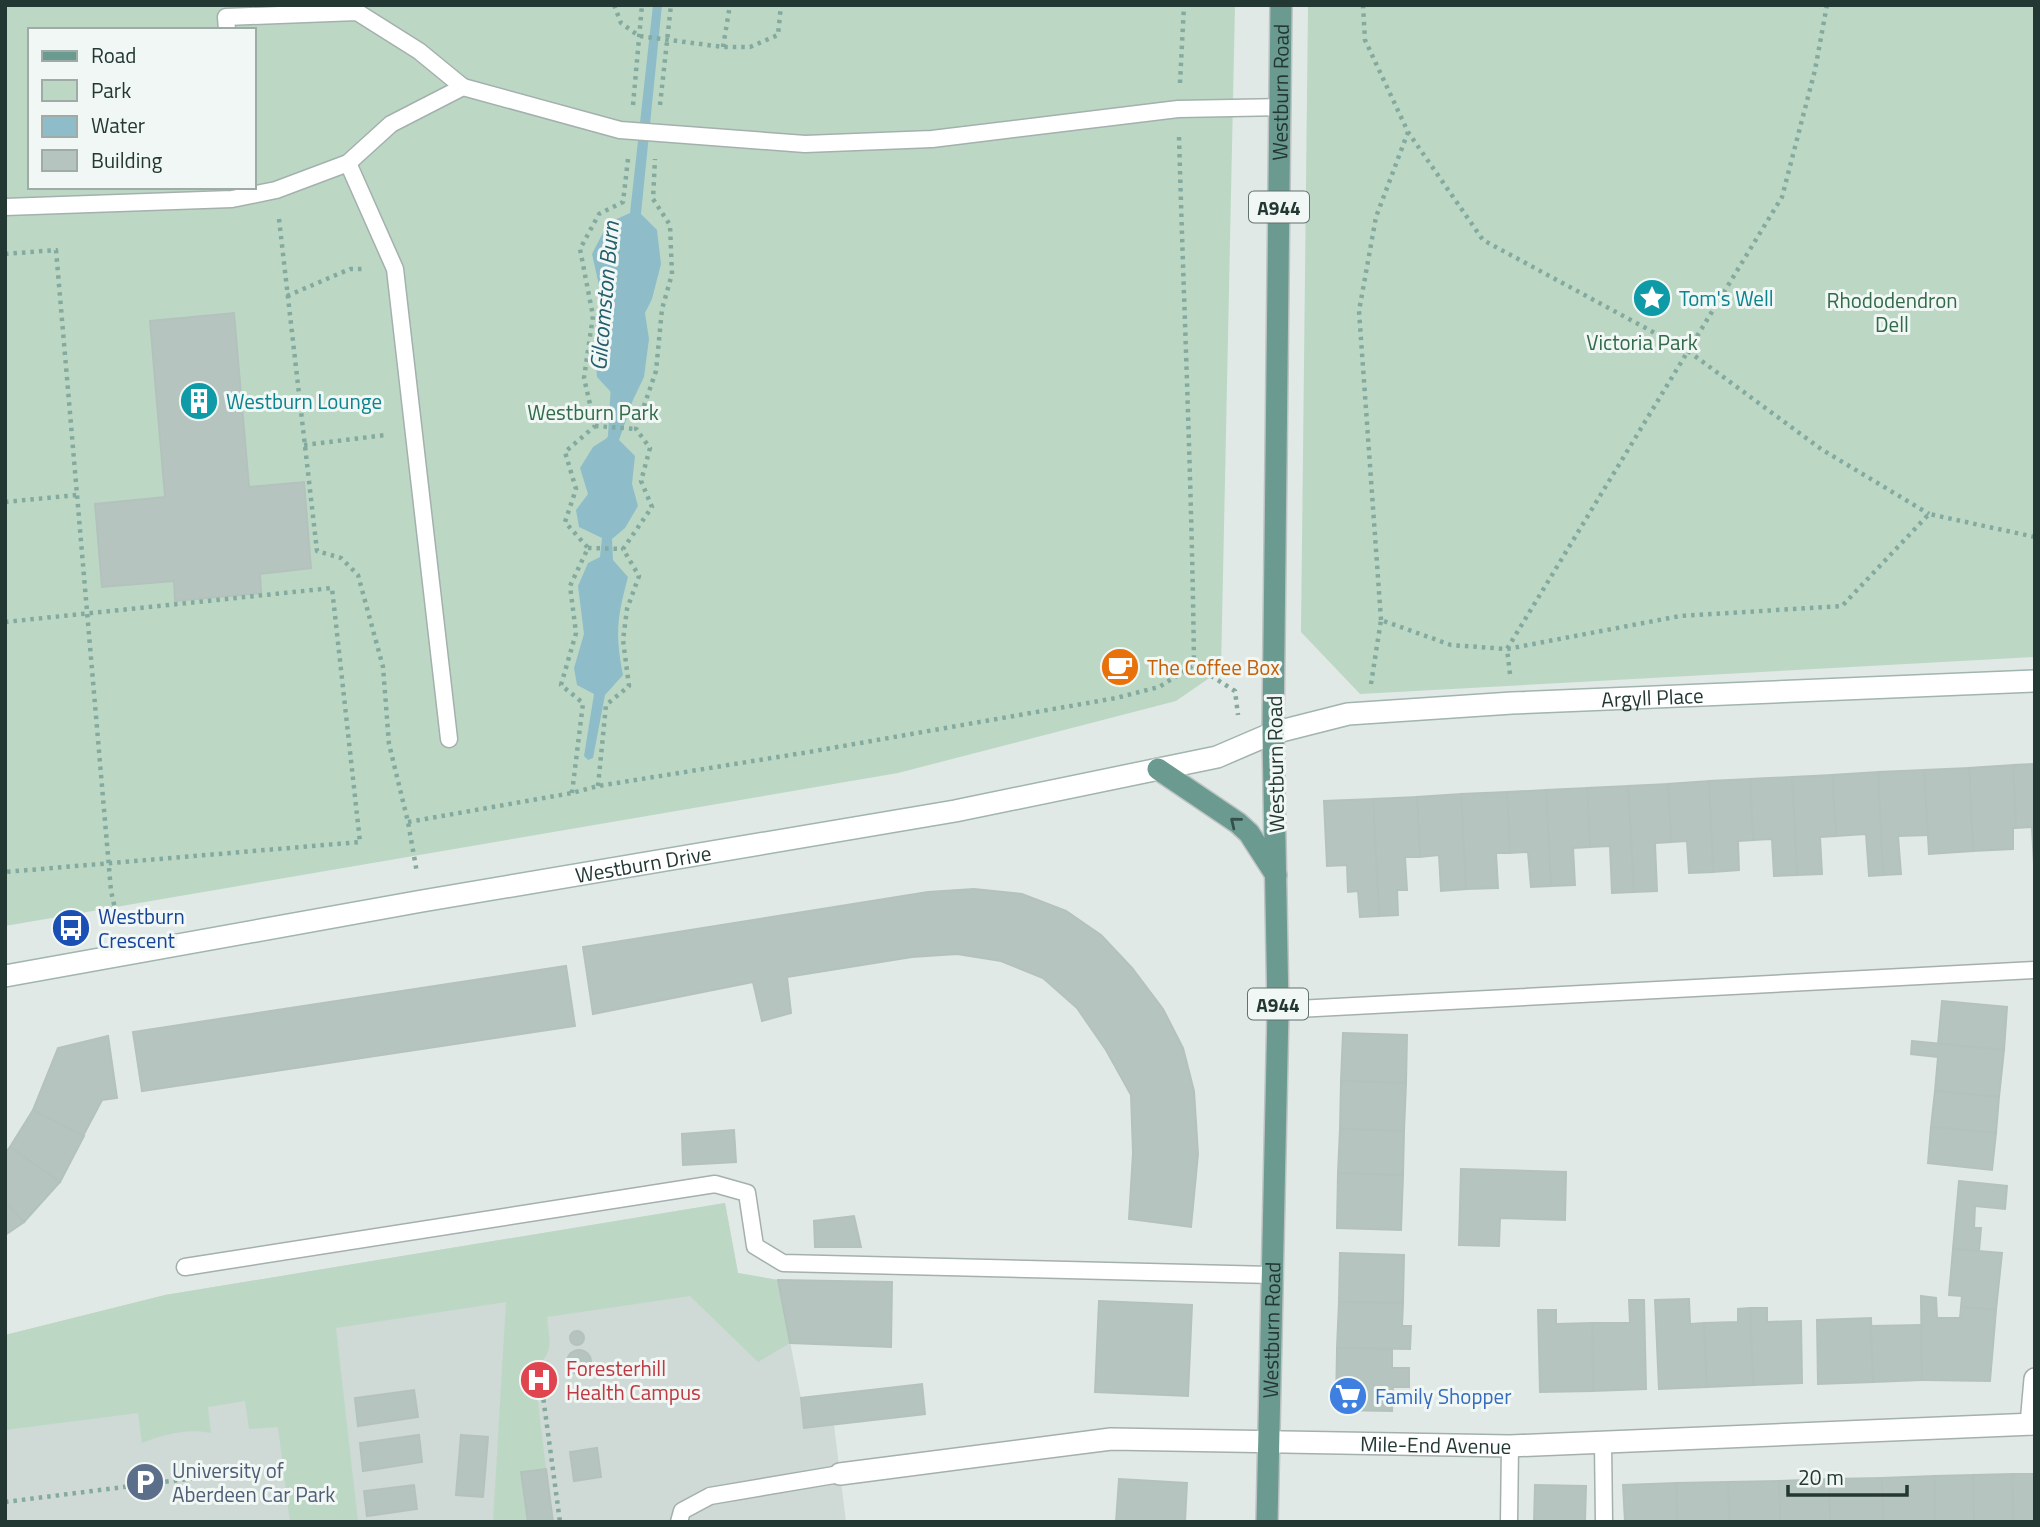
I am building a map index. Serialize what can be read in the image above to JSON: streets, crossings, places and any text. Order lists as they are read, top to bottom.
{
  "streets": {
    "main road": ["Westburn Road", "A944"],
    "street": ["Argyll Place", "Westburn Drive", "Mile-End Avenue"]
  },
  "crossings": [
    ["Westburn Road", "Argyll Place"],
    ["Westburn Road", "Westburn Drive"],
    ["Westburn Road", "Mile-End Avenue"],
    ["Argyll Place", "Westburn Drive"]
  ],
  "water": ["Gilcomston Burn"],
  "parks": ["Rhododendron Dell", "Victoria Park", "Westburn Park"],
  "places": {
    "place": ["Tom's Well"],
    "building": ["Westburn Lounge"],
    "cafe": ["The Coffee Box"],
    "bus stop": ["Westburn Crescent"],
    "hospital": ["Foresterhill Health Campus"],
    "supermarket": ["Family Shopper"],
    "parking": ["University of Aberdeen Car Park"]
  },
  "legend": [
    "Road",
    "Park",
    "Water",
    "Building"
  ],
  "scale_bar": "20 m"
}
